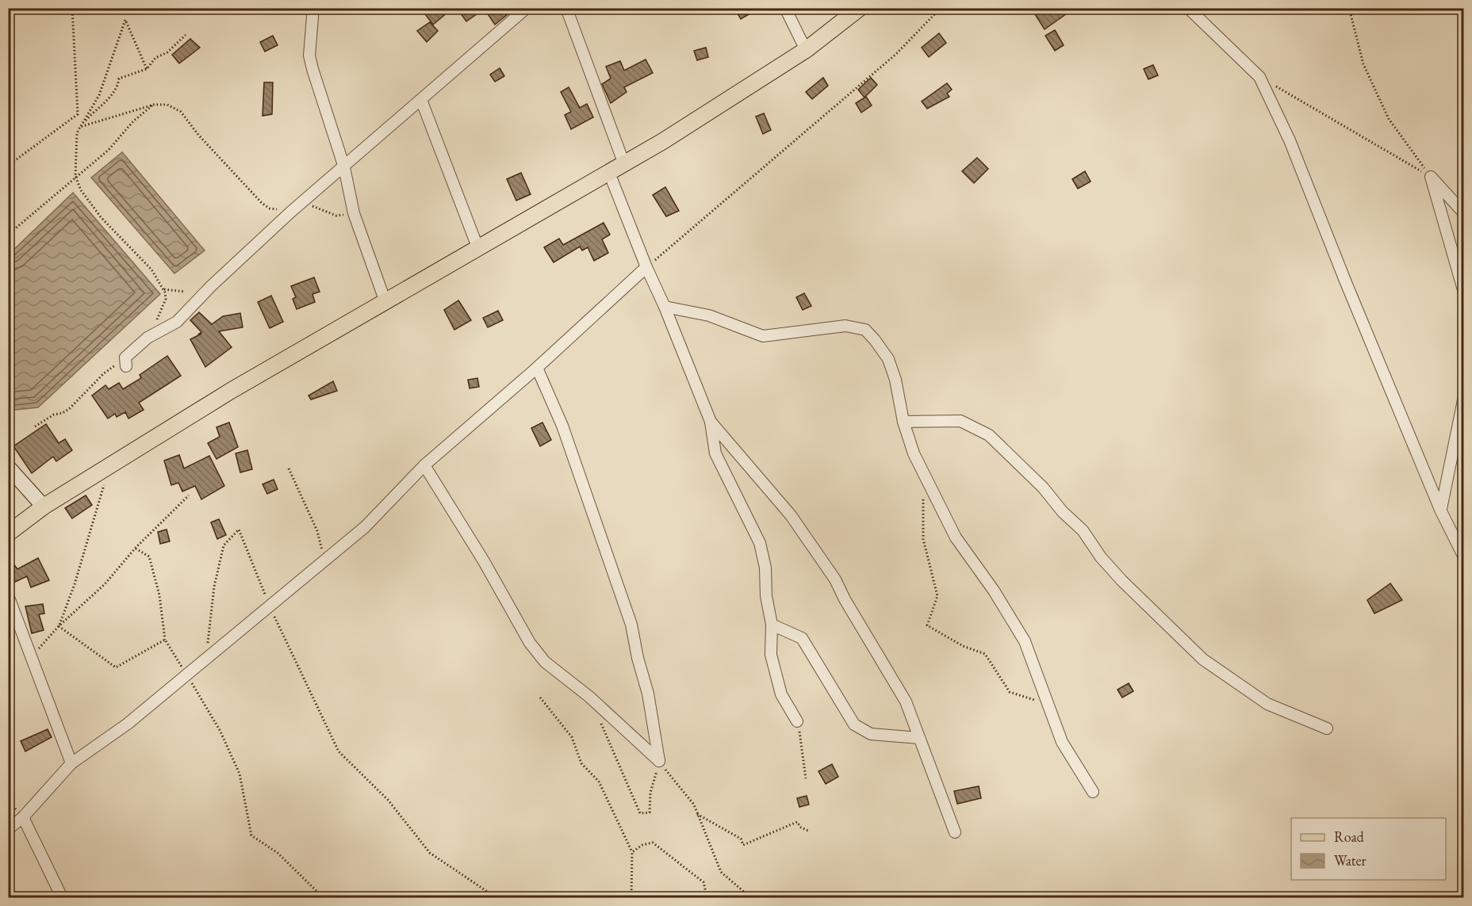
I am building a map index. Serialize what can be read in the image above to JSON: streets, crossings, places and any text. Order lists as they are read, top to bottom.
{
  "legend": ["Road", "Water"]
}
